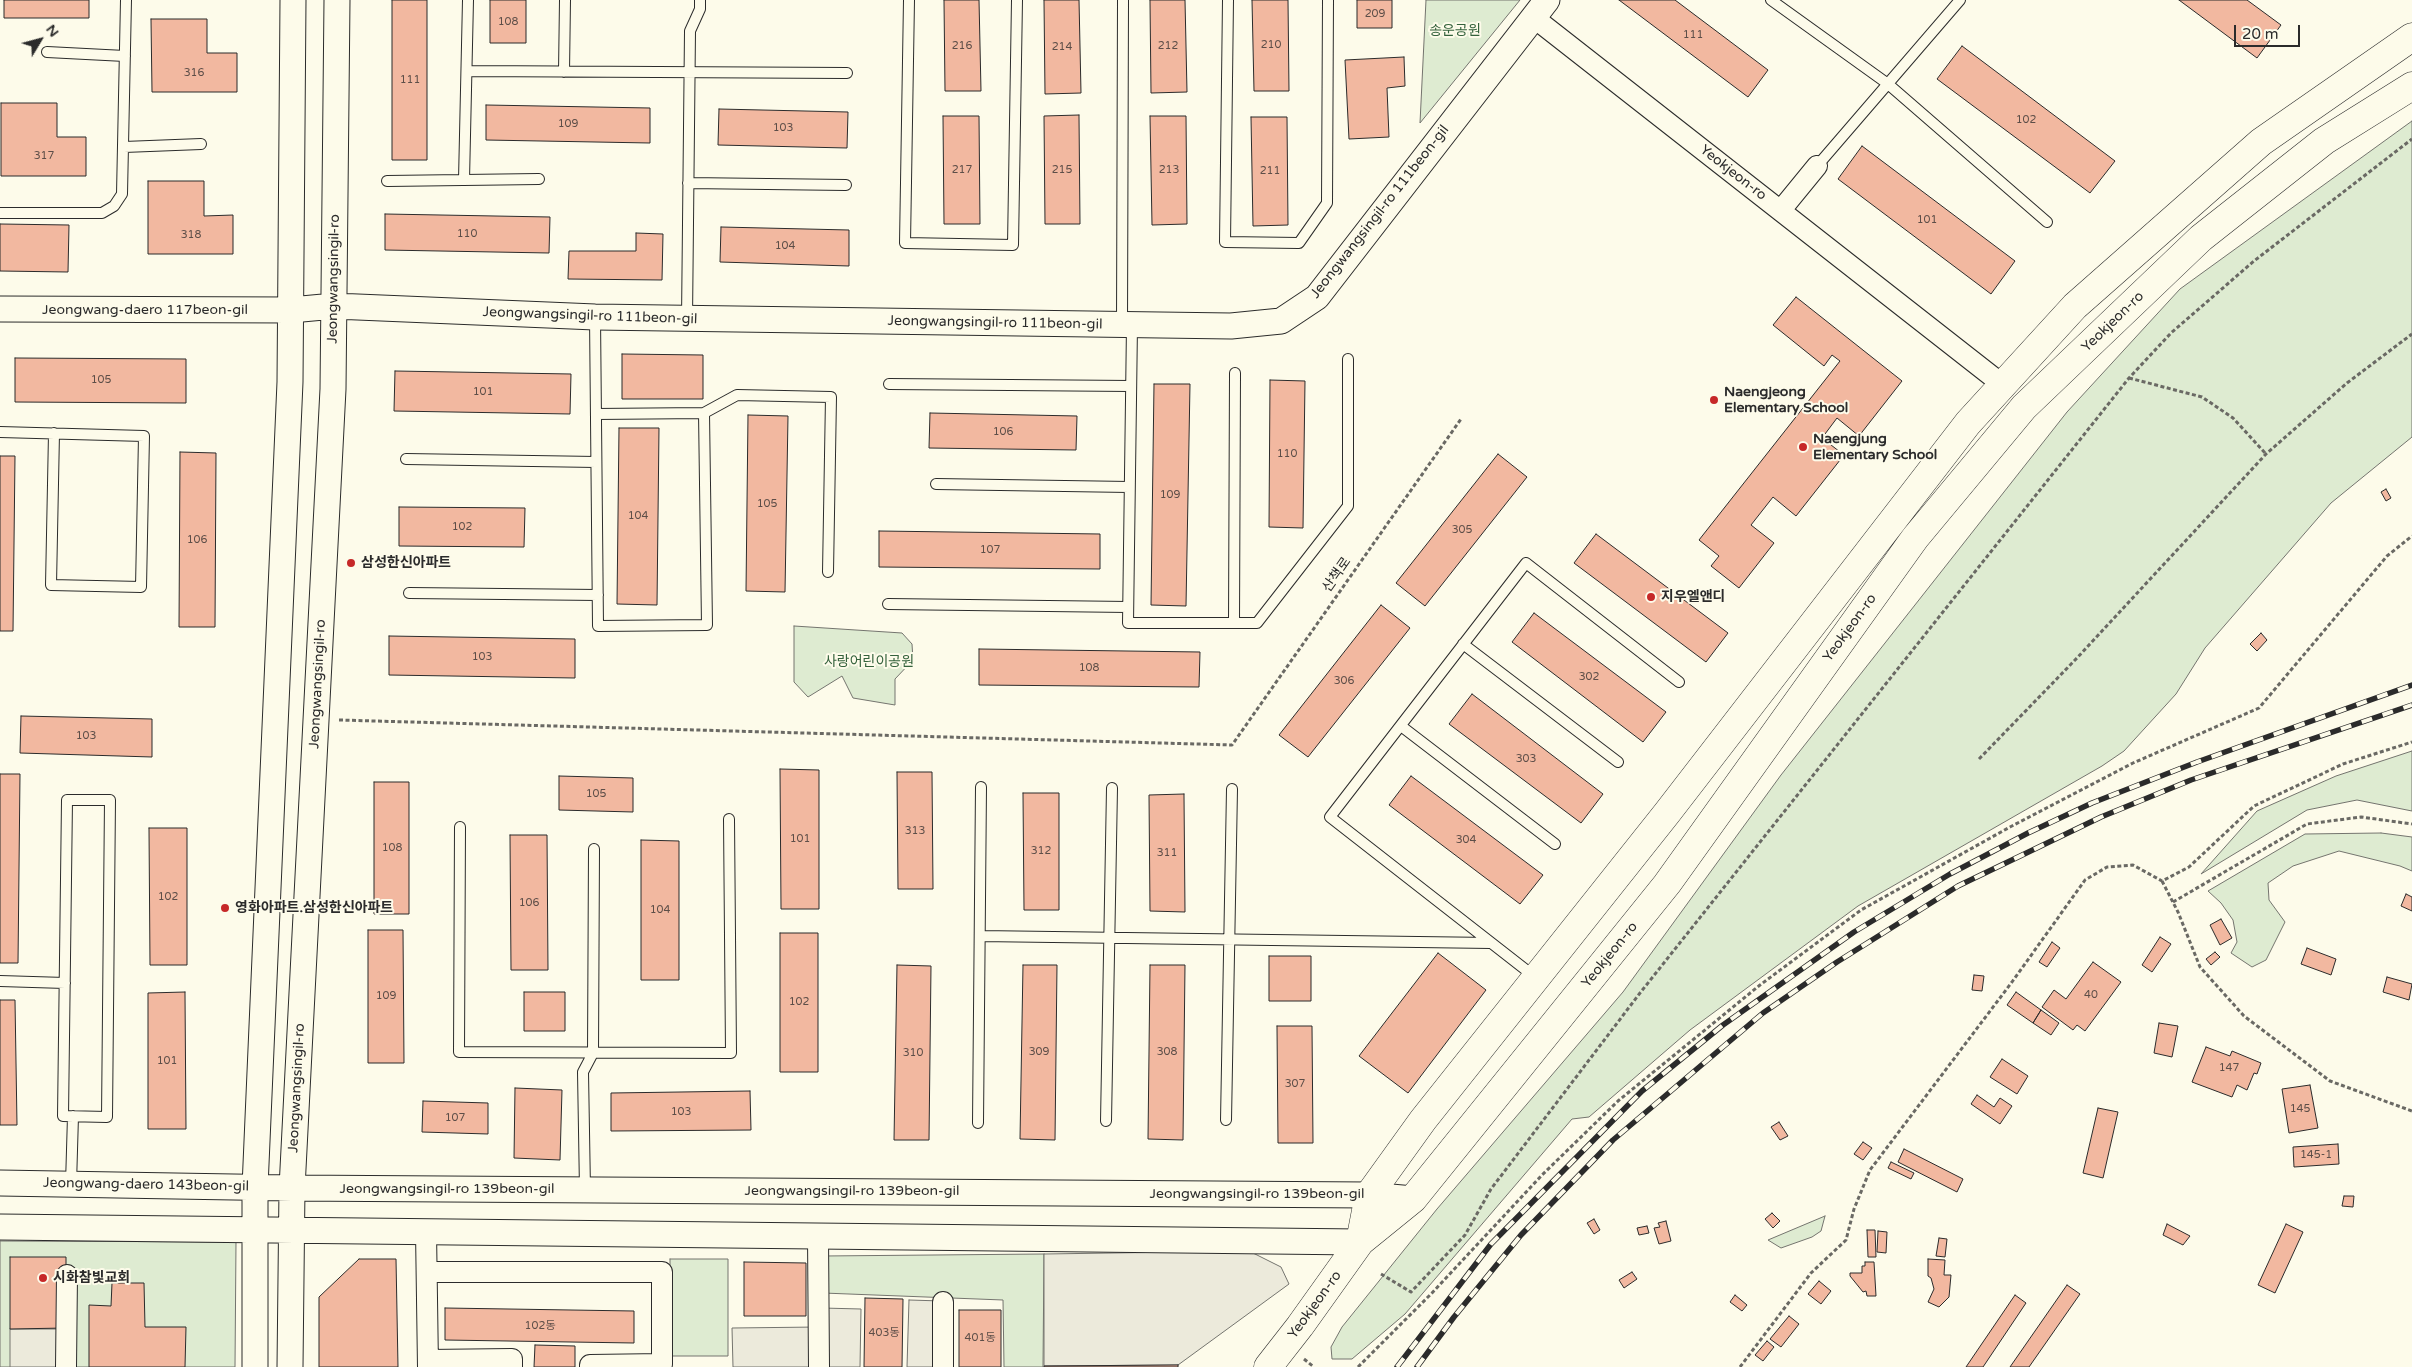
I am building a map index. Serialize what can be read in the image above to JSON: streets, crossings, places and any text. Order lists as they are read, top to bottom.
{
  "streets": {
    "main road": ["Yeokjeon-ro"],
    "street": [
      "Jeongwangsingil-ro 111beon-gil",
      "Jeongwangsingil-ro",
      "Jeongwang-daero 117beon-gil",
      "Jeongwang-daero 143beon-gil",
      "Jeongwangsingil-ro 139beon-gil"
    ],
    "path": ["산책로"]
  },
  "crossings": [
    ["Yeokjeon-ro", "Jeongwangsingil-ro 111beon-gil"],
    ["Yeokjeon-ro", "Jeongwangsingil-ro 139beon-gil"],
    ["Jeongwangsingil-ro 111beon-gil", "Jeongwangsingil-ro"],
    ["Jeongwangsingil-ro 111beon-gil", "Jeongwang-daero 117beon-gil"],
    ["Jeongwangsingil-ro", "산책로"],
    ["Jeongwangsingil-ro", "Jeongwang-daero 143beon-gil"],
    ["Jeongwangsingil-ro", "Jeongwangsingil-ro 139beon-gil"],
    ["Jeongwang-daero 143beon-gil", "Jeongwangsingil-ro 139beon-gil"]
  ],
  "parks": ["송운공원", "사랑어린이공원"],
  "places": [
    "Naengjeong Elementary School",
    "Naengjung Elementary School",
    "삼성한신아파트",
    "지우엘앤디",
    "영화아파트.삼성한신아파트",
    "시화참빛교회"
  ],
  "house_numbers": [
    "209",
    "108",
    "111",
    "210",
    "216",
    "212",
    "214",
    "316",
    "111",
    "102",
    "109",
    "103",
    "317",
    "217",
    "215",
    "213",
    "211",
    "101",
    "110",
    "318",
    "104",
    "105",
    "101",
    "106",
    "110",
    "109",
    "105",
    "104",
    "102",
    "305",
    "106",
    "107",
    "103",
    "108",
    "302",
    "306",
    "103",
    "303",
    "105",
    "313",
    "101",
    "304",
    "108",
    "312",
    "311",
    "102",
    "106",
    "104",
    "40",
    "109",
    "102",
    "309",
    "308",
    "310",
    "101",
    "147",
    "307",
    "145",
    "103",
    "107",
    "145-1",
    "102동",
    "403동",
    "401동"
  ],
  "scale_bar": "20 m",
  "north": "top right"
}
